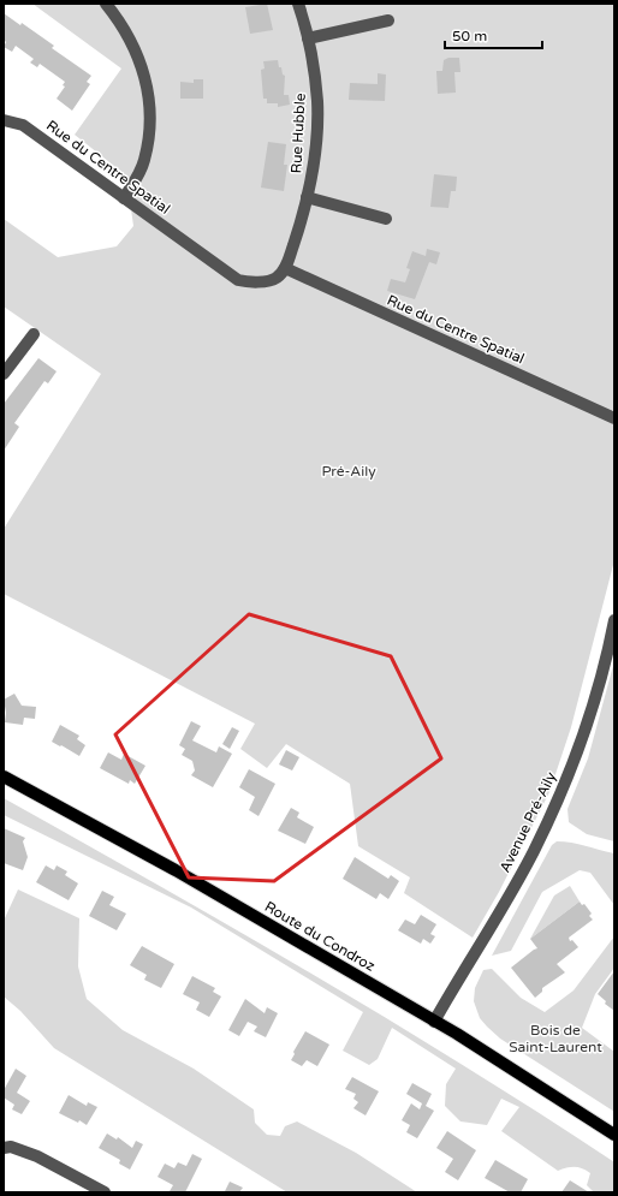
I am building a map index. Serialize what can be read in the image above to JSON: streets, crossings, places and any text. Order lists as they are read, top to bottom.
{
  "streets": {
    "main road": ["Route du Condroz"],
    "street": ["Rue Hubble", "Rue du Centre Spatial", "Avenue Pré-Aily"]
  },
  "crossings": [
    ["Rue Hubble", "Rue du Centre Spatial"],
    ["Avenue Pré-Aily", "Route du Condroz"]
  ],
  "parks": ["Pré-Aily", "Bois de Saint-Laurent"],
  "scale_bar": "50 m"
}
